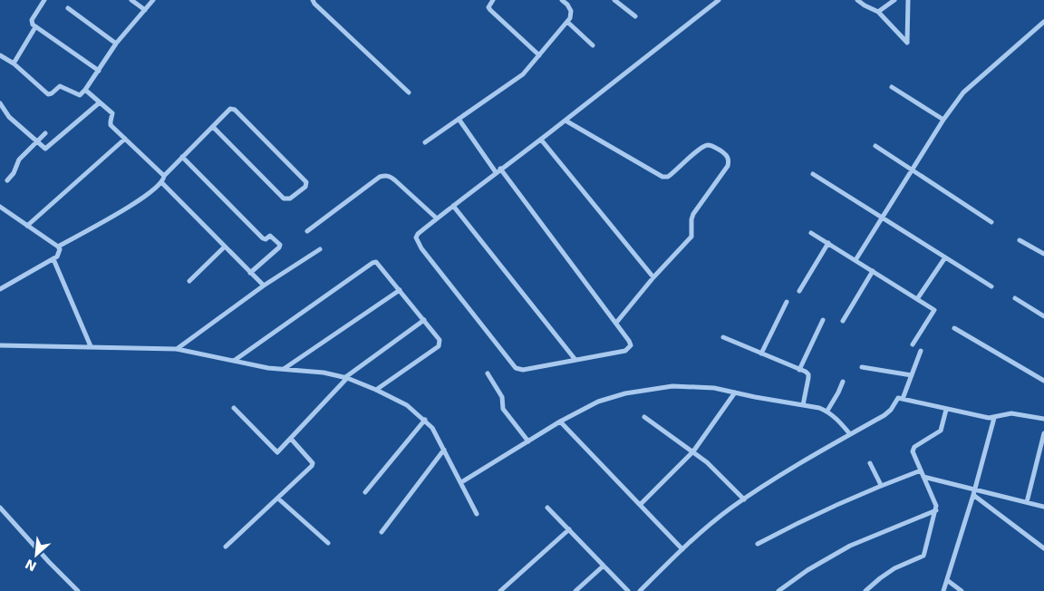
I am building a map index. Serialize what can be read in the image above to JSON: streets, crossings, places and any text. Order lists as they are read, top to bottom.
{
  "north": "bottom left"
}
